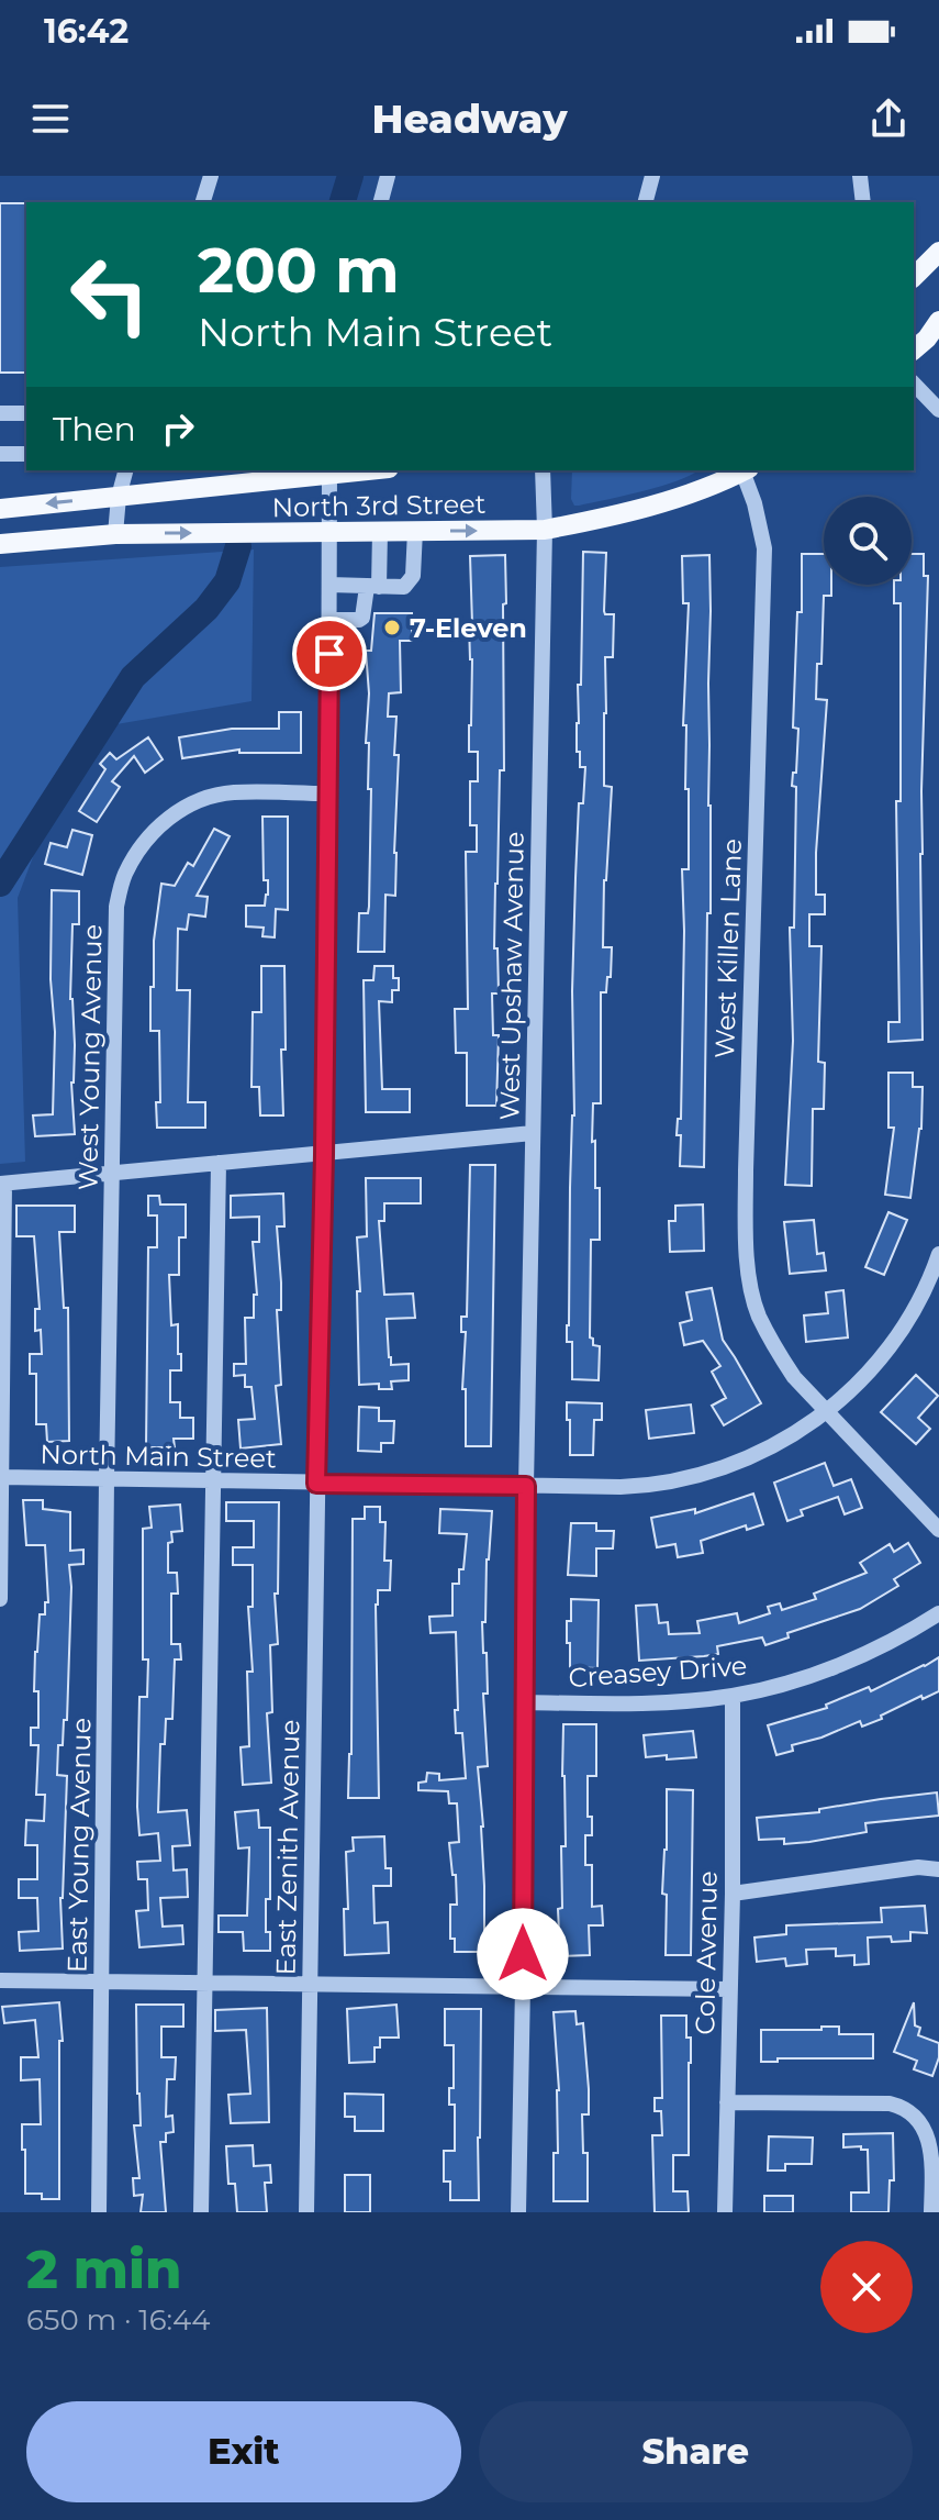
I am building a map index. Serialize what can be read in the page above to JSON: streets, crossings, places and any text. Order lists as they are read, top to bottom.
{
  "streets": {
    "main road": ["North 3rd Street"],
    "street": [
      "West Killen Lane",
      "West Upshaw Avenue",
      "West Young Avenue",
      "North Main Street",
      "Creasey Drive",
      "East Young Avenue",
      "East Zenith Avenue",
      "Cole Avenue"
    ]
  },
  "crossings": [
    ["North 3rd Street", "West Upshaw Avenue"],
    ["North 3rd Street", "East Zenith Avenue"],
    ["West Killen Lane", "North Main Street"],
    ["West Upshaw Avenue", "North Main Street"],
    ["West Upshaw Avenue", "Creasey Drive"],
    ["West Young Avenue", "North Main Street"],
    ["West Young Avenue", "East Young Avenue"],
    ["West Young Avenue", "East Zenith Avenue"],
    ["North Main Street", "East Young Avenue"],
    ["North Main Street", "East Zenith Avenue"],
    ["Creasey Drive", "Cole Avenue"]
  ],
  "places": ["7-Eleven"],
  "page": {
    "status": "16:42",
    "header": "Headway",
    "turn": ["200 m", "North Main Street"],
    "then": "Then",
    "heading": ["2 min", "650 m · 16:44"],
    "buttons": ["Exit", "Share"]
  }
}
